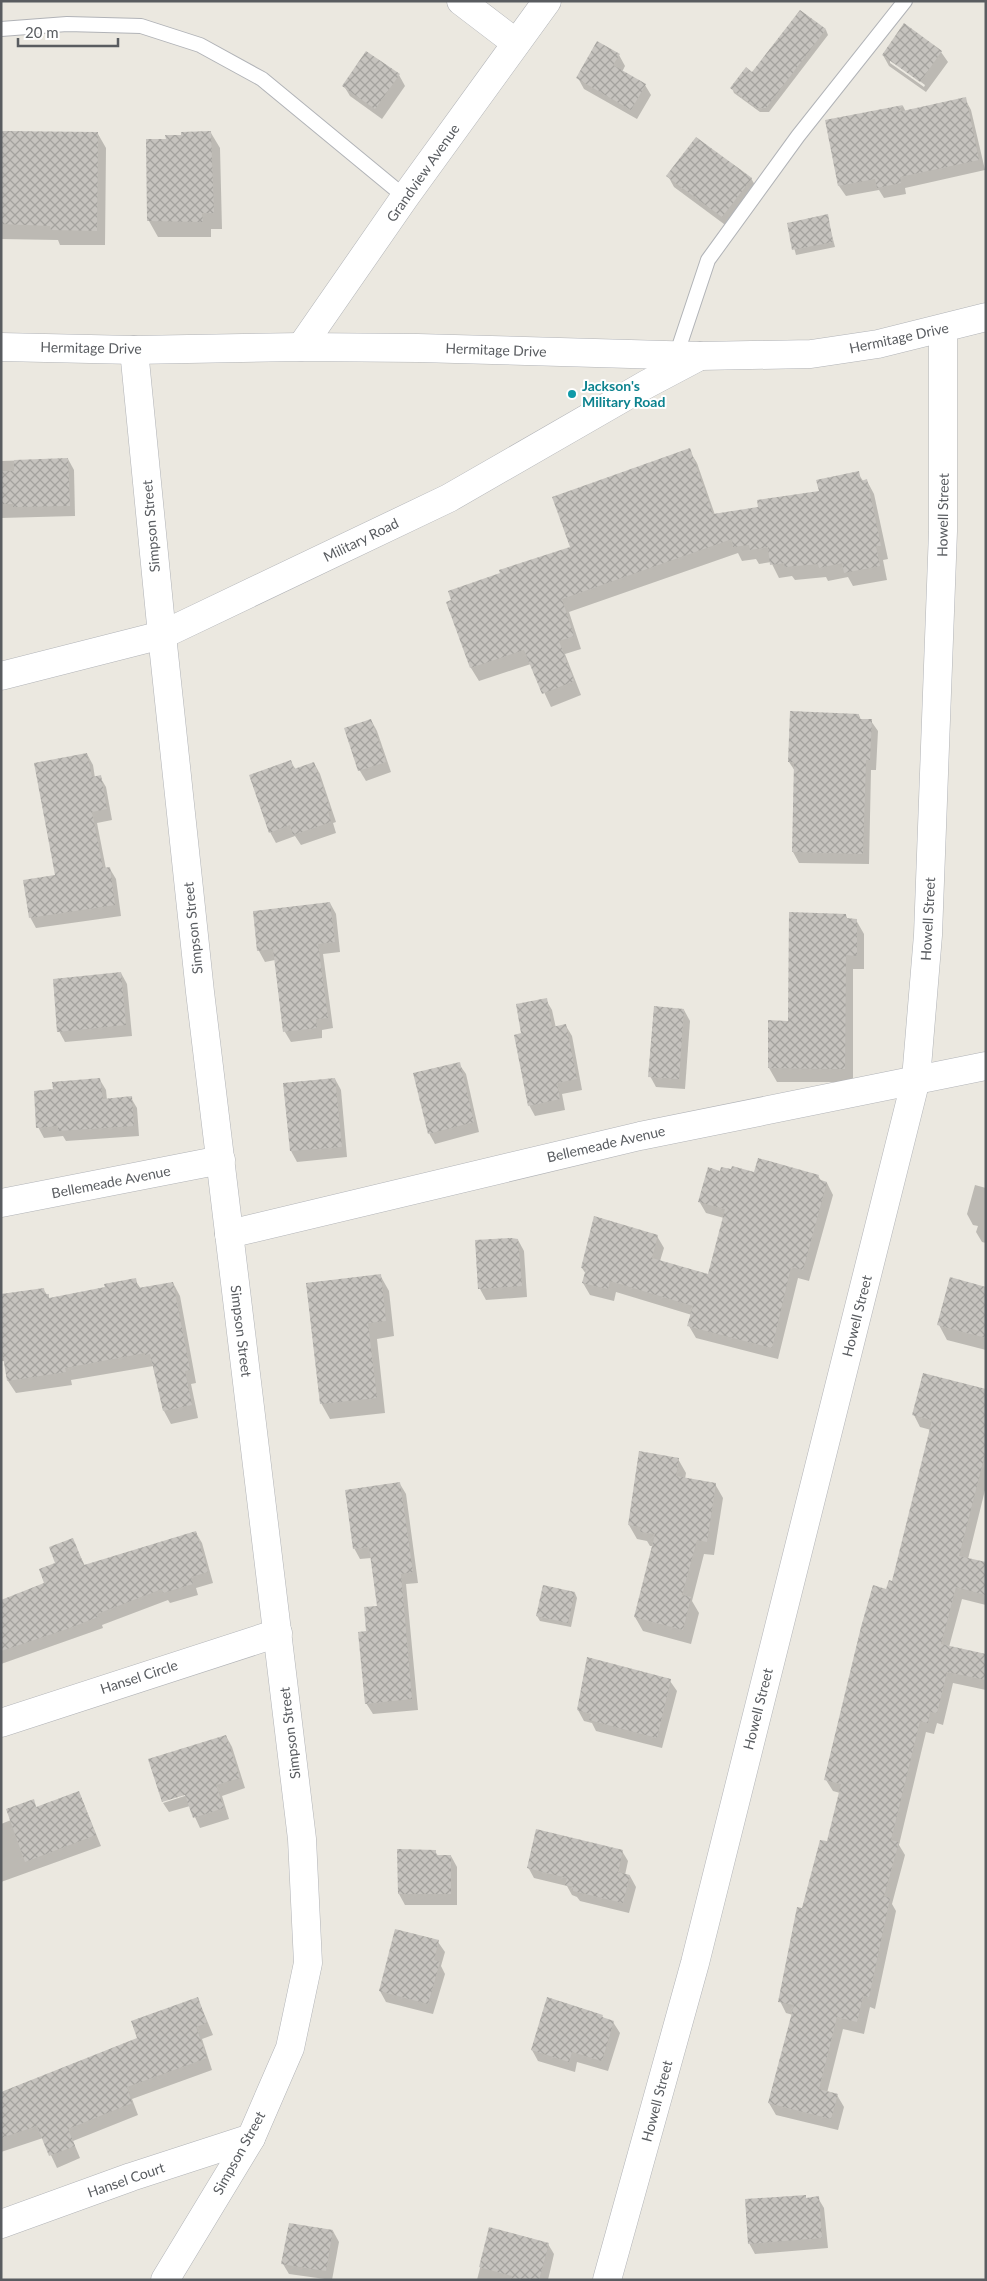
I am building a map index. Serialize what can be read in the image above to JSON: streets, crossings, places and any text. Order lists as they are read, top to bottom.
{
  "streets": {
    "street": [
      "Grandview Avenue",
      "Hermitage Drive",
      "Howell Street",
      "Simpson Street",
      "Military Road",
      "Bellemeade Avenue",
      "Hansel Circle",
      "Hansel Court"
    ]
  },
  "crossings": [
    ["Grandview Avenue", "Hermitage Drive"],
    ["Hermitage Drive", "Howell Street"],
    ["Hermitage Drive", "Simpson Street"],
    ["Hermitage Drive", "Military Road"],
    ["Howell Street", "Bellemeade Avenue"],
    ["Simpson Street", "Military Road"],
    ["Simpson Street", "Bellemeade Avenue"],
    ["Simpson Street", "Hansel Circle"],
    ["Simpson Street", "Hansel Court"]
  ],
  "places": ["Jackson's Military Road"],
  "scale_bar": "20 m"
}
